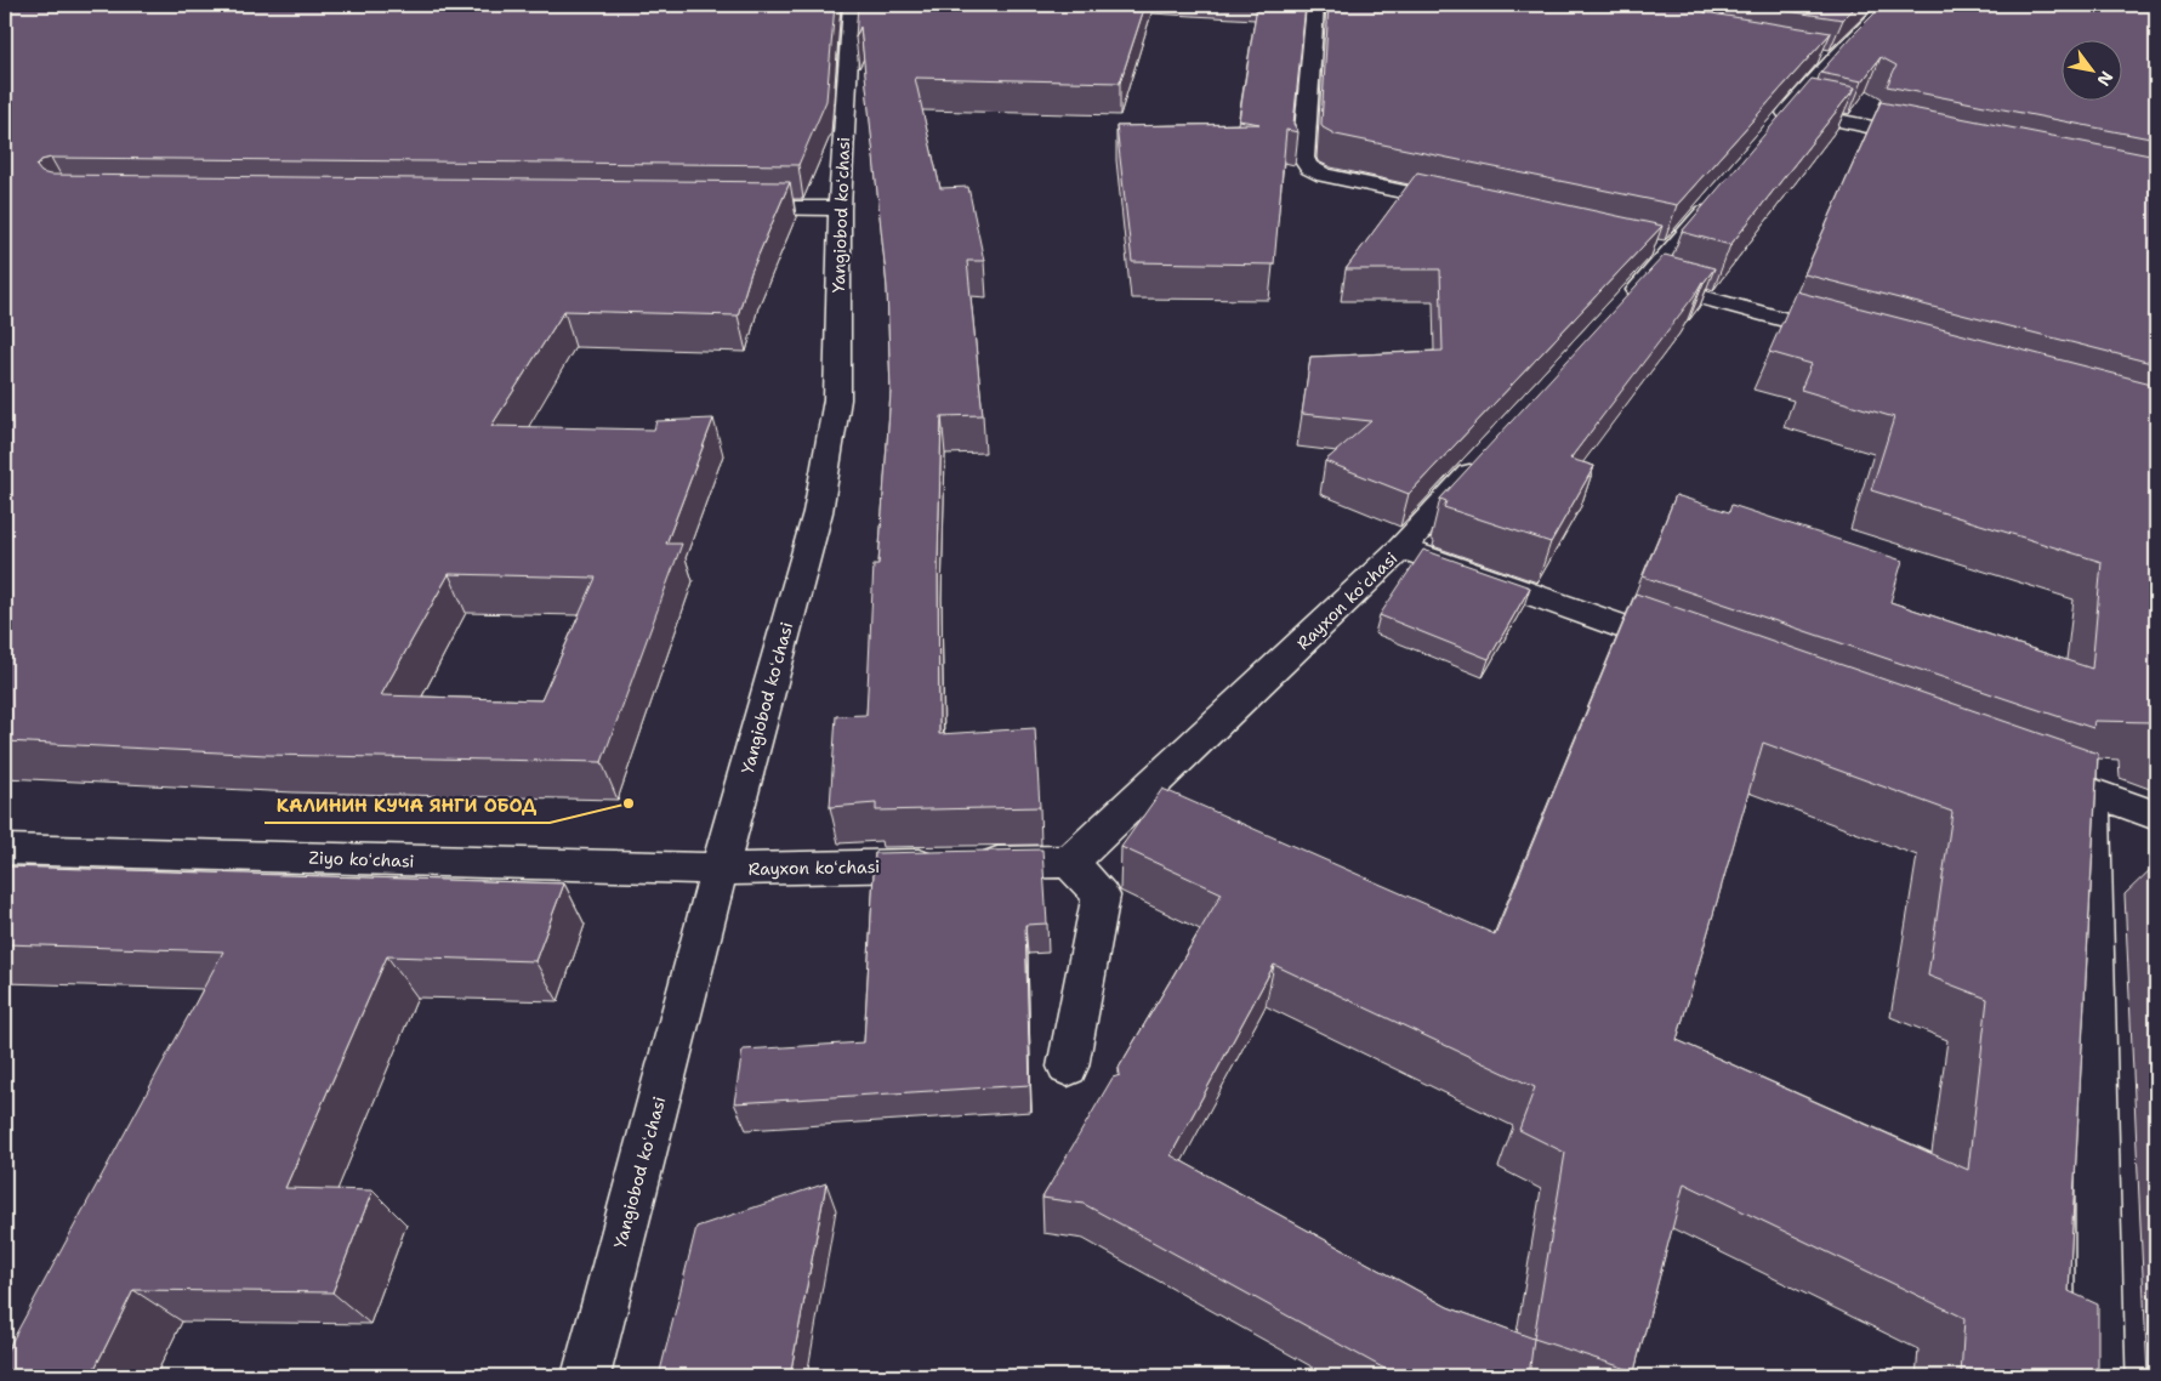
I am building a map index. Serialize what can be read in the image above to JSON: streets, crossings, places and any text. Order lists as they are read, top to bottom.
{
  "streets": {
    "street": ["Yangiobod koʻchasi", "Rayxon koʻchasi", "Ziyo koʻchasi"]
  },
  "crossings": [
    ["Yangiobod koʻchasi", "Rayxon koʻchasi"],
    ["Yangiobod koʻchasi", "Ziyo koʻchasi"],
    ["Rayxon koʻchasi", "Ziyo koʻchasi"]
  ],
  "places": ["КАЛИНИН КУЧА ЯНГИ ОБОД"],
  "north": "bottom right"
}
